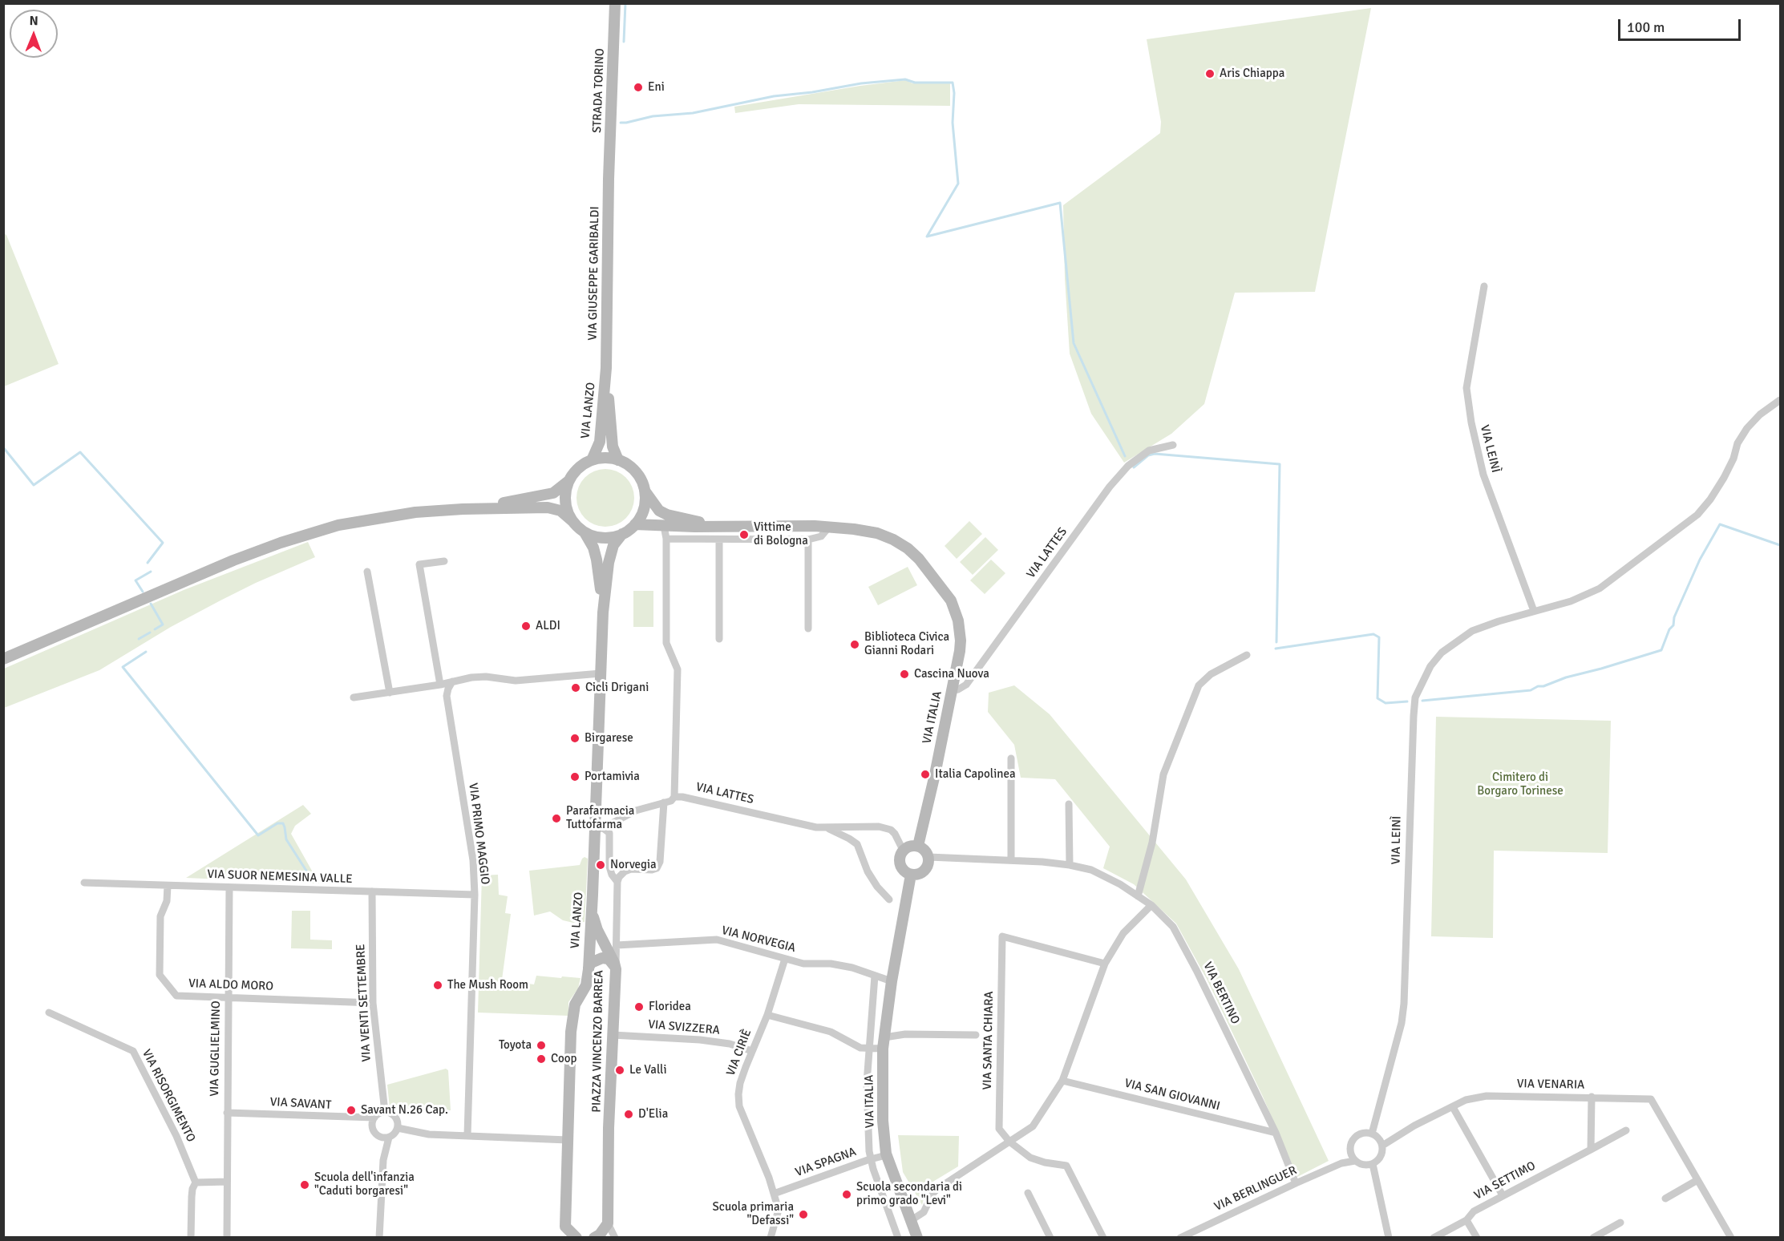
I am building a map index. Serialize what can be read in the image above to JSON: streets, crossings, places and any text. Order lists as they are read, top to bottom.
{
  "streets": {
    "street": [
      "STRADA TORINO",
      "VIA GIUSEPPE GARIBALDI",
      "VIA LANZO",
      "VIA LEINÌ",
      "VIA LATTES",
      "VIA ITALIA",
      "VIA PRIMO MAGGIO",
      "VIA SUOR NEMESINA VALLE",
      "VIA NORVEGIA",
      "VIA ALDO MORO",
      "VIA BERTINO",
      "VIA VENTI SETTEMBRE",
      "VIA SVIZZERA",
      "VIA SANTA CHIARA",
      "PIAZZA VINCENZO BARREA",
      "VIA GUGLIELMINO",
      "VIA CIRIÈ",
      "VIA VENARIA",
      "VIA SAN GIOVANNI",
      "VIA RISORGIMENTO",
      "VIA SAVANT",
      "VIA SPAGNA",
      "VIA SETTIMO",
      "VIA BERLINGUER"
    ]
  },
  "crossings": [
    ["STRADA TORINO", "VIA GIUSEPPE GARIBALDI"],
    ["VIA GIUSEPPE GARIBALDI", "VIA LANZO"],
    ["VIA LANZO", "VIA ITALIA"],
    ["VIA LEINÌ", "VIA VENARIA"],
    ["VIA LEINÌ", "VIA BERLINGUER"],
    ["VIA LATTES", "VIA ITALIA"],
    ["VIA LATTES", "VIA BERTINO"],
    ["VIA ITALIA", "VIA NORVEGIA"],
    ["VIA ITALIA", "VIA BERTINO"],
    ["VIA ITALIA", "VIA SPAGNA"],
    ["VIA PRIMO MAGGIO", "VIA SUOR NEMESINA VALLE"],
    ["VIA SUOR NEMESINA VALLE", "VIA ALDO MORO"],
    ["VIA SUOR NEMESINA VALLE", "VIA VENTI SETTEMBRE"],
    ["VIA SUOR NEMESINA VALLE", "VIA GUGLIELMINO"],
    ["VIA NORVEGIA", "VIA CIRIÈ"],
    ["VIA ALDO MORO", "VIA VENTI SETTEMBRE"],
    ["VIA ALDO MORO", "VIA GUGLIELMINO"],
    ["VIA BERTINO", "VIA SAN GIOVANNI"],
    ["VIA BERTINO", "VIA BERLINGUER"],
    ["VIA VENTI SETTEMBRE", "VIA SAVANT"],
    ["VIA SVIZZERA", "VIA CIRIÈ"],
    ["VIA GUGLIELMINO", "VIA SAVANT"],
    ["VIA CIRIÈ", "VIA SPAGNA"],
    ["VIA VENARIA", "VIA BERLINGUER"]
  ],
  "parks": ["Cimitero di Borgaro Torinese"],
  "places": [
    "Aris Chiappa",
    "Eni",
    "Vittime di Bologna",
    "ALDI",
    "Biblioteca Civica Gianni Rodari",
    "Cascina Nuova",
    "Cicli Drigani",
    "Birgarese",
    "Italia Capolinea",
    "Portamivia",
    "Parafarmacia Tuttofarma",
    "Norvegia",
    "The Mush Room",
    "Floridea",
    "Toyota",
    "Coop",
    "Le Valli",
    "Savant N.26 Cap.",
    "D'Elia",
    "Scuola dell'infanzia \"Caduti borgaresi\"",
    "Scuola secondaria di primo grado \"Levi\"",
    "Scuola primaria \"Defassi\""
  ],
  "scale_bar": "100 m",
  "north": "top"
}
